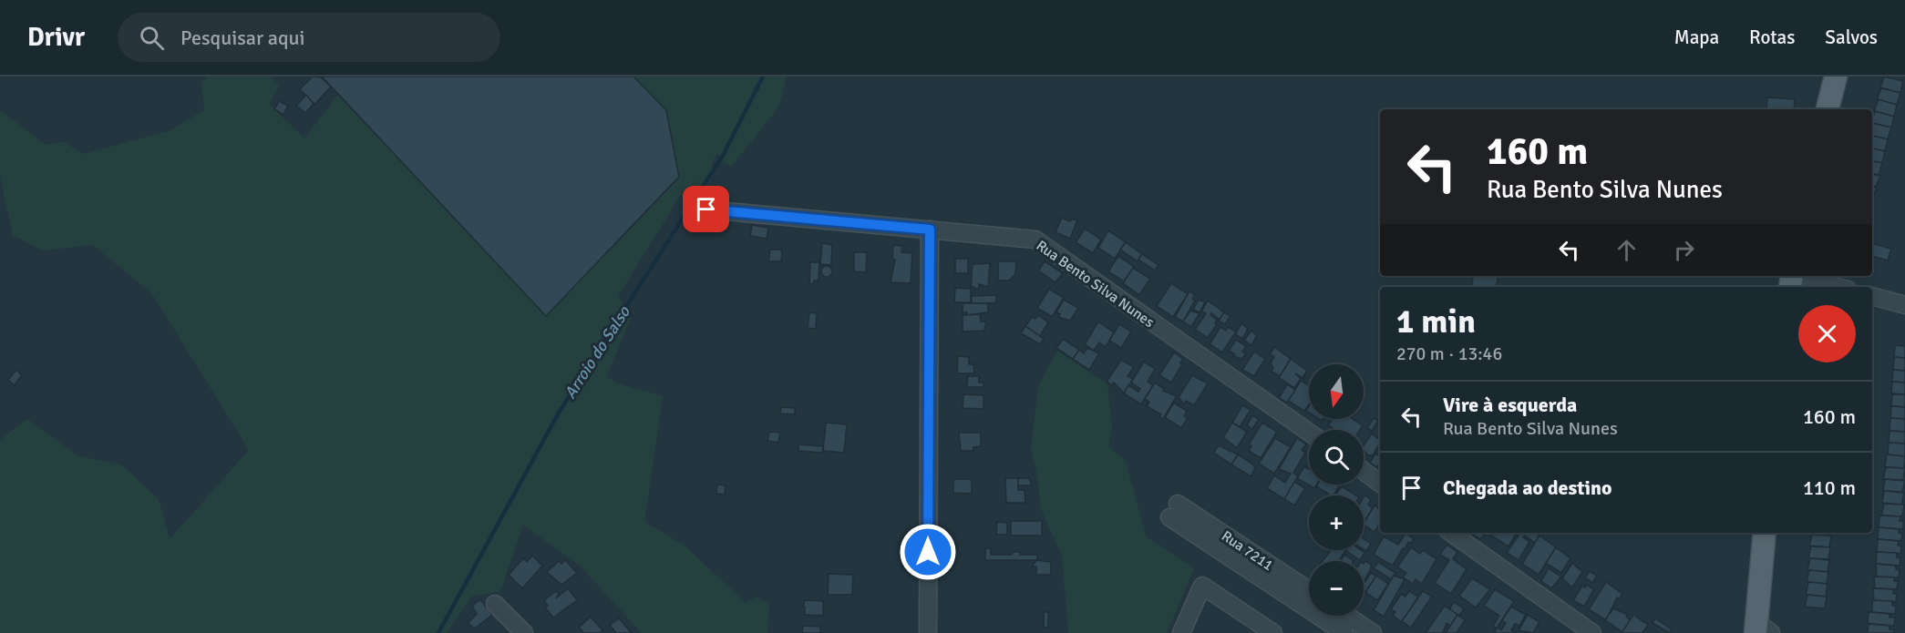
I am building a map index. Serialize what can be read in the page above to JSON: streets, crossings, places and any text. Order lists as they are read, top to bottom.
{
  "streets": {
    "street": ["Rua Bento Silva Nunes", "Rua 7211"]
  },
  "water": ["Arroio do Salso"],
  "north": "bottom",
  "page": {
    "header": "Drivr",
    "search": "Pesquisar aqui",
    "nav": ["Mapa", "Rotas", "Salvos"],
    "turn": ["160 m", "Rua Bento Silva Nunes"],
    "heading": ["1 min", "270 m · 13:46"],
    "map_buttons": ["+", "−"],
    "list": [
      {
        "name": "Vire à esquerda",
        "note": "Rua Bento Silva Nunes",
        "value": "160 m"
      },
      {
        "name": "Chegada ao destino",
        "value": "110 m"
      }
    ]
  }
}
